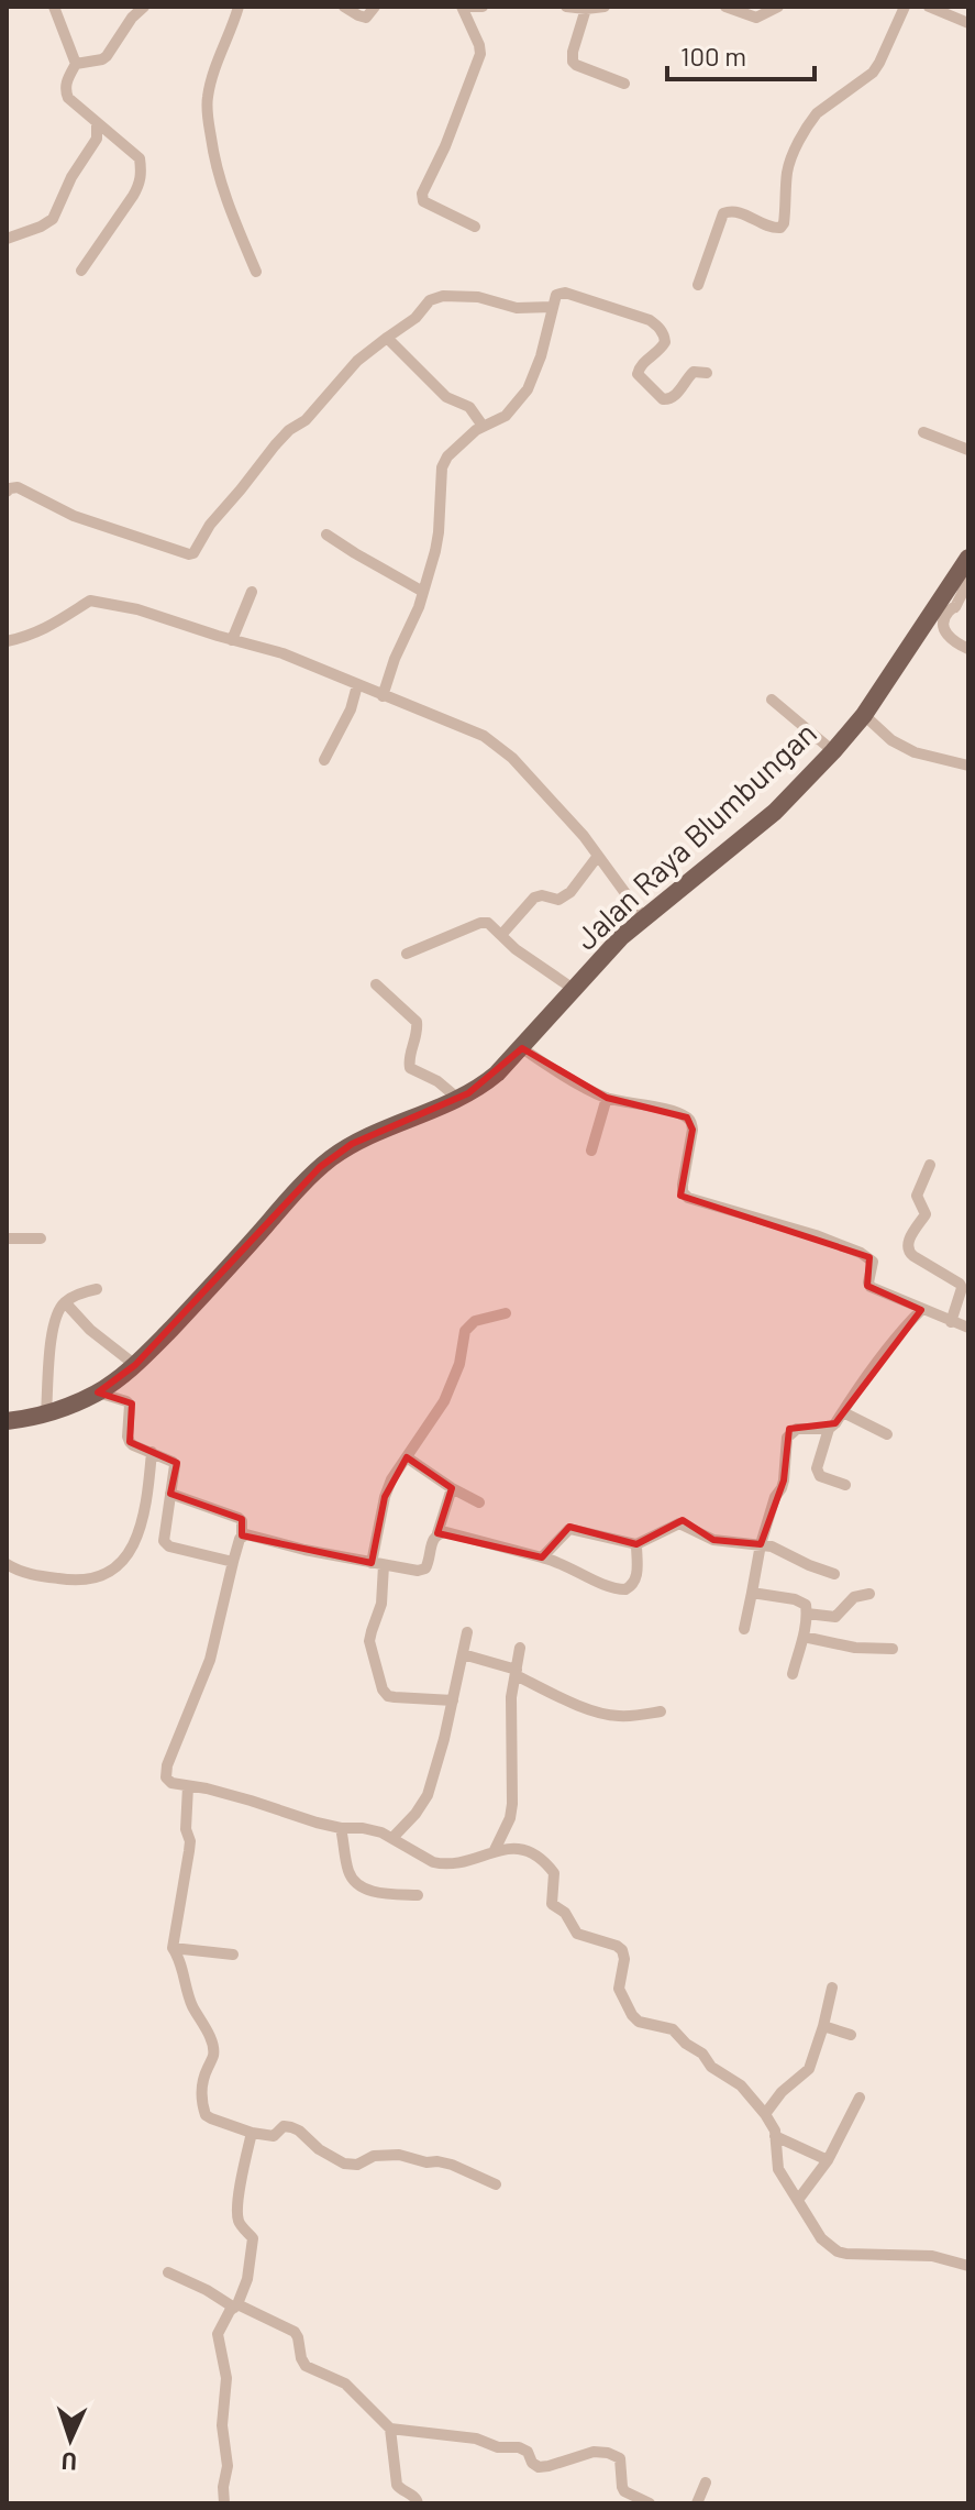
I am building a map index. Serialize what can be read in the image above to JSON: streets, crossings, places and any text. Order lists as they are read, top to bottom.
{
  "streets": {
    "main road": ["Jalan Raya Blumbungan"]
  },
  "scale_bar": "100 m",
  "north": "bottom"
}
